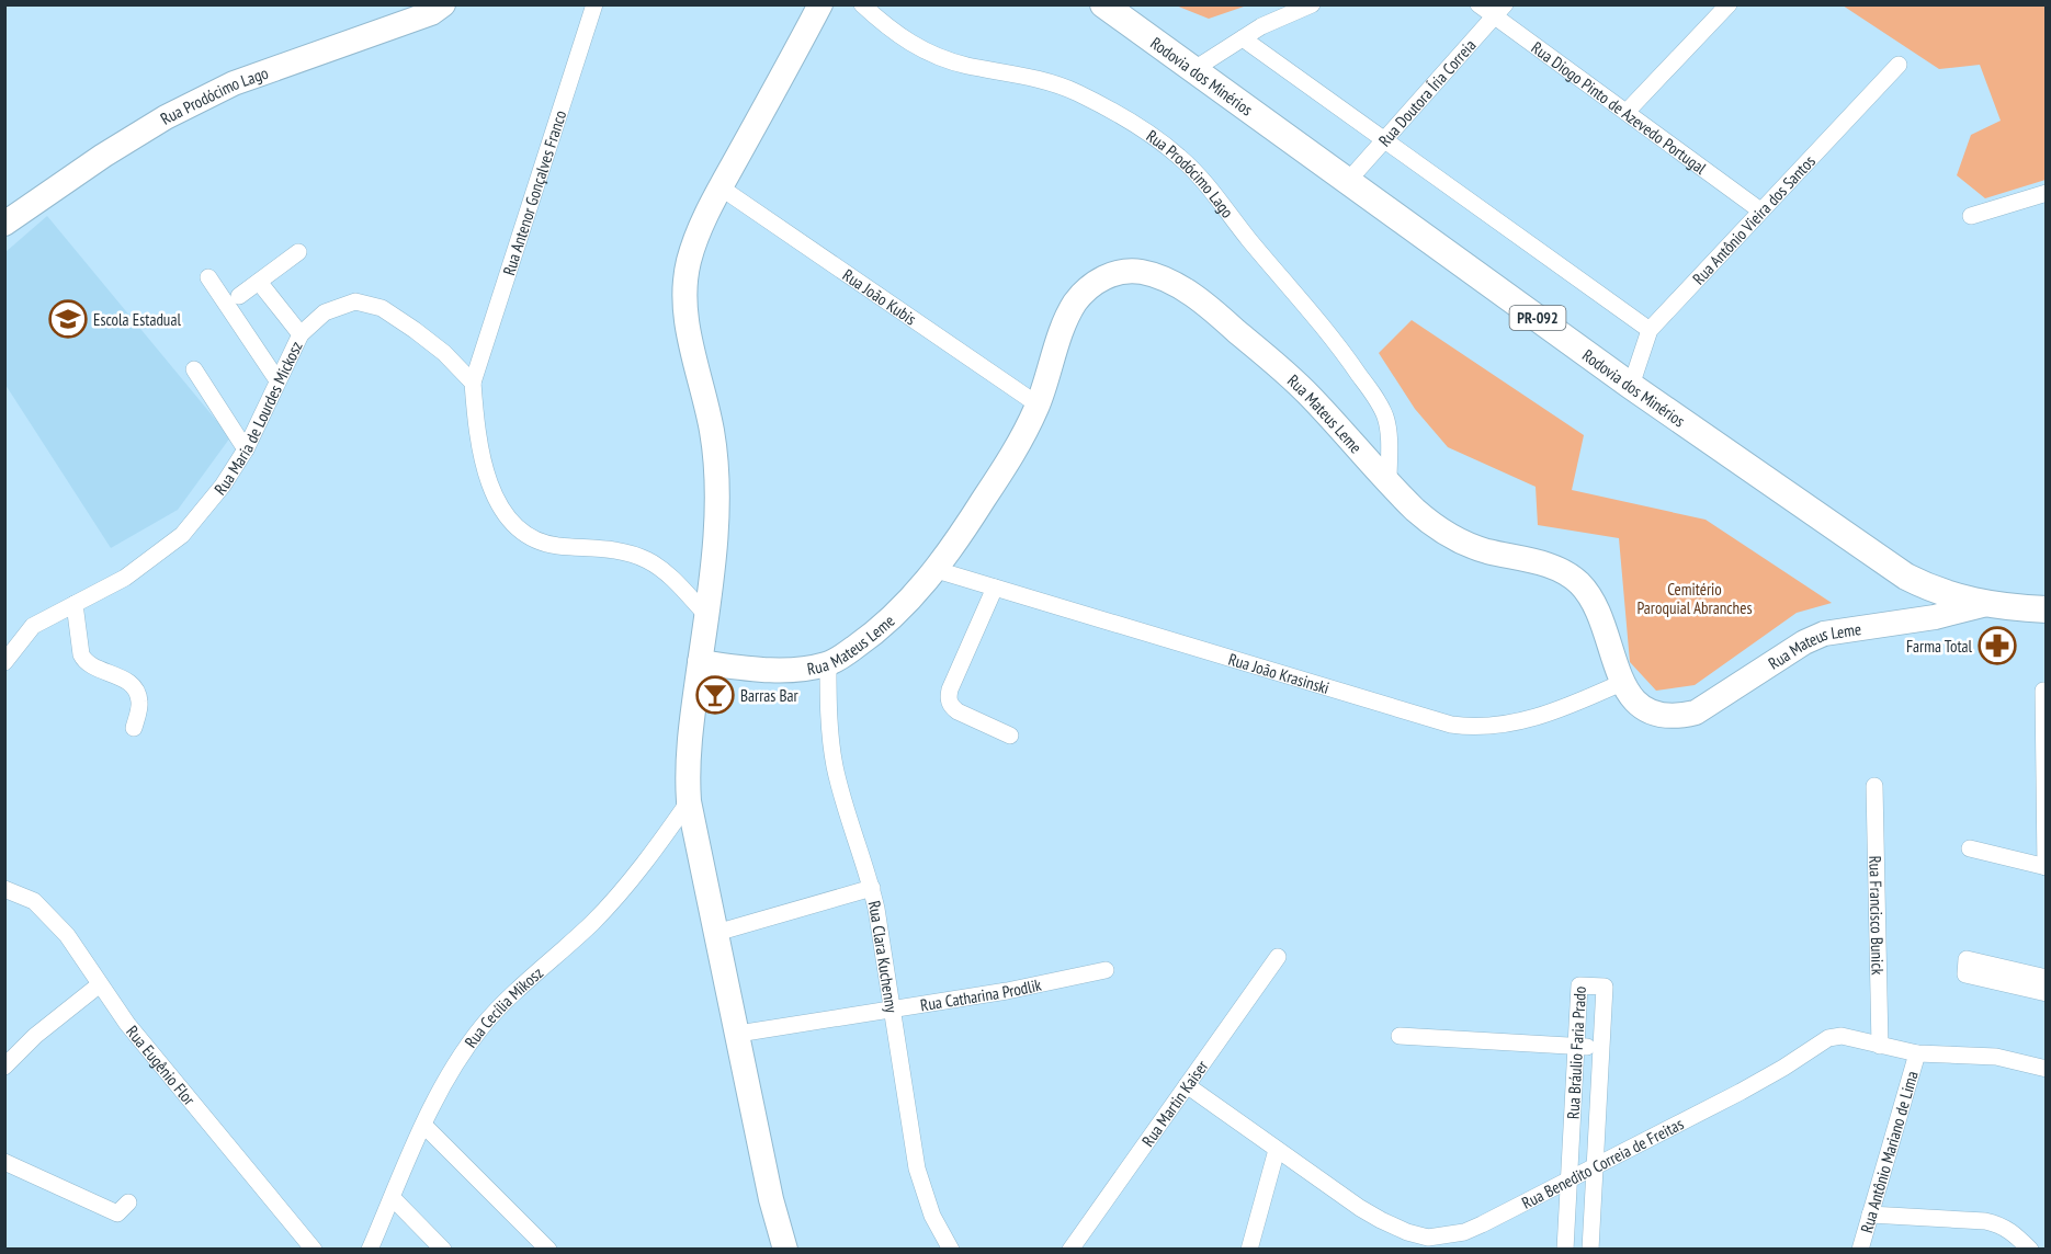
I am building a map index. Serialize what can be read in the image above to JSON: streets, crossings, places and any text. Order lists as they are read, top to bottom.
{
  "streets": {
    "main road": [
      "Rodovia dos Minérios",
      "Rua Prodócimo Lago",
      "PR-092",
      "Rua Mateus Leme"
    ],
    "street": [
      "Rua Doutora Íria Correia",
      "Rua Diogo Pinto de Azevedo Portugal",
      "Rua Antenor Gonçalves Franco",
      "Rua Antônio Vieira dos Santos",
      "Rua João Kubis",
      "Rua Maria de Lourdes Mickosz",
      "Rua João Krasinski",
      "Rua Francisco Bunick",
      "Rua Clara Kuchenny",
      "Rua Catharina Prodlik",
      "Rua Cecília Mikosz",
      "Rua Bráulio Faria Prado",
      "Rua Eugênio Flor",
      "Rua Martin Kaiser",
      "Rua Antônio Mariano de Lima",
      "Rua Benedito Correia de Freitas"
    ]
  },
  "crossings": [
    ["Rodovia dos Minérios", "Rua Doutora Íria Correia"],
    ["Rodovia dos Minérios", "Rua Antônio Vieira dos Santos"],
    ["Rodovia dos Minérios", "Rua Mateus Leme"],
    ["Rua Doutora Íria Correia", "Rua Diogo Pinto de Azevedo Portugal"],
    ["Rua Prodócimo Lago", "Rua Mateus Leme"],
    ["Rua Diogo Pinto de Azevedo Portugal", "Rua Antônio Vieira dos Santos"],
    ["Rua Antenor Gonçalves Franco", "Rua Maria de Lourdes Mickosz"],
    ["Rua João Kubis", "Rua Mateus Leme"],
    ["Rua Mateus Leme", "Rua João Krasinski"],
    ["Rua Mateus Leme", "Rua Clara Kuchenny"],
    ["Rua Francisco Bunick", "Rua Benedito Correia de Freitas"],
    ["Rua Clara Kuchenny", "Rua Catharina Prodlik"],
    ["Rua Bráulio Faria Prado", "Rua Benedito Correia de Freitas"],
    ["Rua Martin Kaiser", "Rua Benedito Correia de Freitas"],
    ["Rua Antônio Mariano de Lima", "Rua Benedito Correia de Freitas"]
  ],
  "parks": ["Cemitério Paroquial Abranches"],
  "places": {
    "school or university": ["Escola Estadual"],
    "pharmacy": ["Farma Total"],
    "bar": ["Barras Bar"]
  }
}
